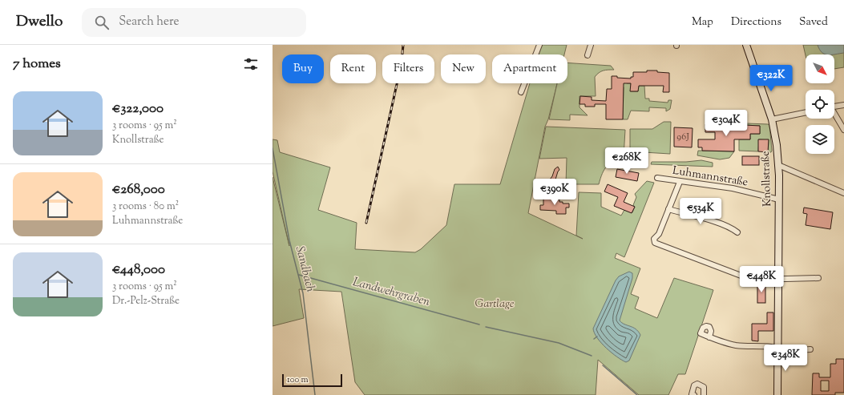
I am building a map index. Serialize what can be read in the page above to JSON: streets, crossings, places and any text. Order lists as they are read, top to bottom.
{
  "streets": {
    "street": ["Luhmannstraße", "Knollstraße"]
  },
  "crossings": [
    ["Luhmannstraße", "Knollstraße"]
  ],
  "water": ["Sandbach", "Landwehrgraben"],
  "parks": ["Gartlage"],
  "house_numbers": ["96J"],
  "scale_bar": "100 m",
  "north": "bottom right",
  "page": {
    "header": "Dwello",
    "search": "Search here",
    "nav": ["Map", "Directions", "Saved"],
    "heading": "7 homes",
    "chip": [
      "Buy",
      "Rent",
      "Filters",
      "New",
      "Apartment"
    ],
    "price": [
      "€322K",
      "€304K",
      "€268K",
      "€390K",
      "€534K",
      "€448K",
      "€348K"
    ],
    "list": [
      {
        "name": "€322,000",
        "note": "3 rooms · 95 m² · Knollstraße"
      },
      {
        "name": "€268,000",
        "note": "3 rooms · 80 m² · Luhmannstraße"
      },
      {
        "name": "€448,000",
        "note": "3 rooms · 95 m² · Dr.-Pelz-Straße"
      }
    ],
    "scale": "100 m"
  }
}
